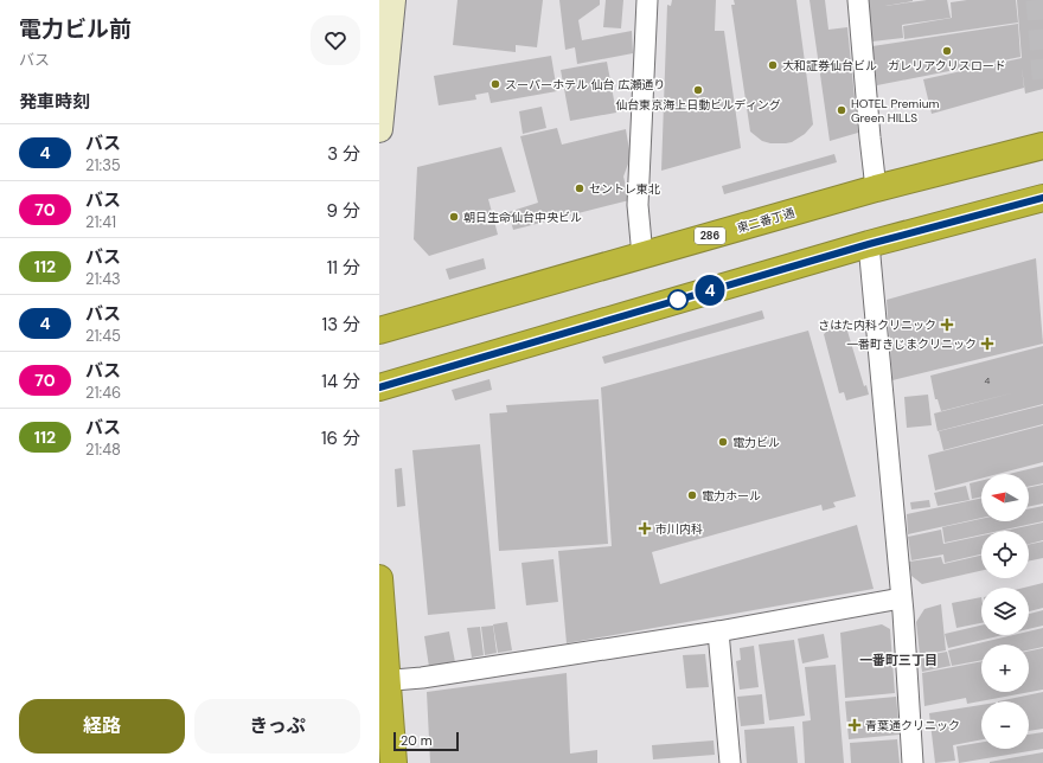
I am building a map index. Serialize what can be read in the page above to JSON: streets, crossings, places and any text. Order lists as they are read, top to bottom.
{
  "streets": {
    "highway": ["東二番丁通", "286"]
  },
  "districts": ["一番町三丁目"],
  "places": {
    "other": [
      "ガレリアクリスロード",
      "大和証券仙台ビル",
      "スーパーホテル 仙台 広瀬通り",
      "仙台東京海上日動ビルディング",
      "HOTEL Premium Green HILLS",
      "セントレ東北",
      "朝日生命仙台中央ビル",
      "電力ビル",
      "電力ホール"
    ],
    "health": [
      "さはた内科クリニック",
      "一番町きじまクリニック",
      "市川内科",
      "青葉通クリニック"
    ]
  },
  "lines": ["bus line 4"],
  "house_numbers": ["4"],
  "scale_bar": "20 m",
  "north": "left",
  "page": {
    "heading": [
      ["電力ビル前", "バス"],
      "発車時刻"
    ],
    "on_map": "4",
    "list": [
      {
        "mark": "4",
        "name": "バス",
        "note": "21:35",
        "value": "3 分"
      },
      {
        "mark": "70",
        "name": "バス",
        "note": "21:41",
        "value": "9 分"
      },
      {
        "mark": "112",
        "name": "バス",
        "note": "21:43",
        "value": "11 分"
      },
      {
        "mark": "4",
        "name": "バス",
        "note": "21:45",
        "value": "13 分"
      },
      {
        "mark": "70",
        "name": "バス",
        "note": "21:46",
        "value": "14 分"
      },
      {
        "mark": "112",
        "name": "バス",
        "note": "21:48",
        "value": "16 分"
      }
    ],
    "map_buttons": ["+", "−"],
    "buttons": ["経路", "きっぷ"],
    "scale": "20 m"
  }
}
